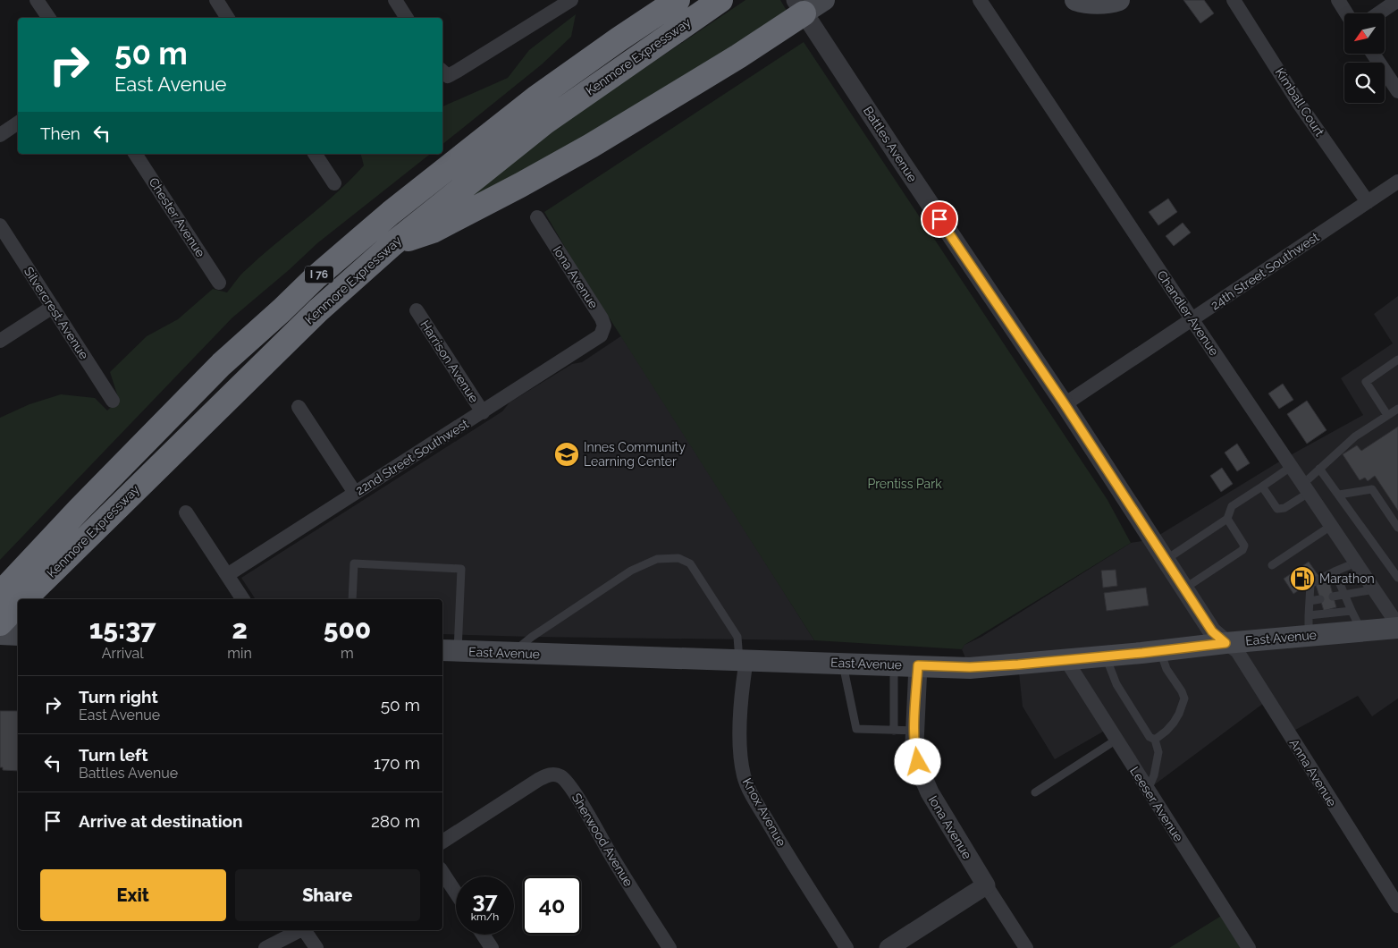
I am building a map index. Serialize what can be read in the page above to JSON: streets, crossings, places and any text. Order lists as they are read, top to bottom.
{
  "streets": {
    "highway": ["Kenmore Expressway", "I 76"],
    "main road": ["East Avenue"],
    "street": [
      "Kimball Court",
      "Battles Avenue",
      "Chester Avenue",
      "24th Street Southwest",
      "Iona Avenue",
      "Silvercrest Avenue",
      "Chandler Avenue",
      "Harrison Avenue",
      "22nd Street Southwest",
      "Anna Avenue",
      "Leeser Avenue",
      "Knox Avenue",
      "Sherwood Avenue"
    ]
  },
  "crossings": [
    ["Kimball Court", "24th Street Southwest"],
    ["Battles Avenue", "24th Street Southwest"],
    ["Battles Avenue", "East Avenue"],
    ["Battles Avenue", "Anna Avenue"],
    ["24th Street Southwest", "Chandler Avenue"],
    ["Iona Avenue", "22nd Street Southwest"],
    ["Iona Avenue", "East Avenue"],
    ["Chandler Avenue", "East Avenue"],
    ["Harrison Avenue", "22nd Street Southwest"],
    ["East Avenue", "Anna Avenue"],
    ["East Avenue", "Leeser Avenue"],
    ["East Avenue", "Knox Avenue"]
  ],
  "parks": ["Prentiss Park"],
  "places": {
    "school or university": ["Innes Community Learning Center"],
    "fuel station": ["Marathon"]
  },
  "north": "bottom left",
  "page": {
    "turn": ["50 m", "East Avenue"],
    "then": "Then",
    "eta": [
      "15:37",
      "Arrival",
      "2",
      "min",
      "500",
      "m"
    ],
    "list": [
      {
        "name": "Turn right",
        "note": "East Avenue",
        "value": "50 m"
      },
      {
        "name": "Turn left",
        "note": "Battles Avenue",
        "value": "170 m"
      },
      {
        "name": "Arrive at destination",
        "value": "280 m"
      }
    ],
    "buttons": ["Exit", "Share"],
    "speed": "37 km/h",
    "limit": "40"
  }
}
